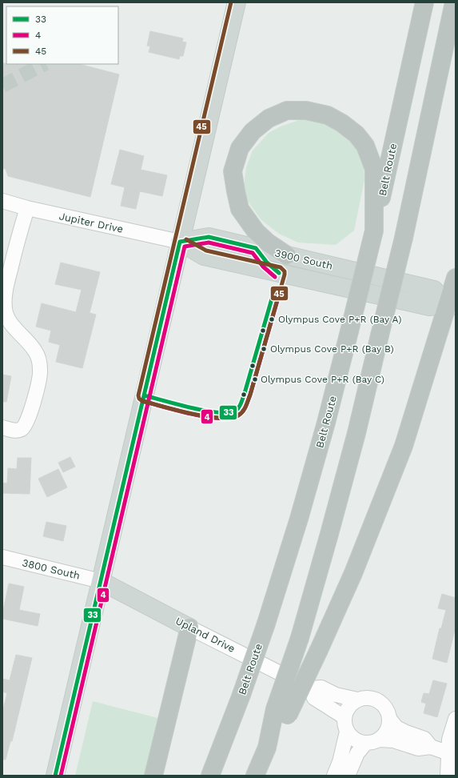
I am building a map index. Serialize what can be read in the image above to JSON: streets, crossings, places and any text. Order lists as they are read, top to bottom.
{
  "streets": {
    "highway": ["Belt Route"],
    "main road": ["3900 South", "Upland Drive"],
    "street": ["Jupiter Drive", "3800 South"]
  },
  "crossings": [
    ["Jupiter Drive", "3900 South"],
    ["3800 South", "Upland Drive"]
  ],
  "places": ["Olympus Cove P+R (Bay A)", "Olympus Cove P+R (Bay B)", "Olympus Cove P+R (Bay C)"],
  "lines": ["transit line 45", "transit line 33", "transit line 4"],
  "legend": ["33", "4", "45"]
}
